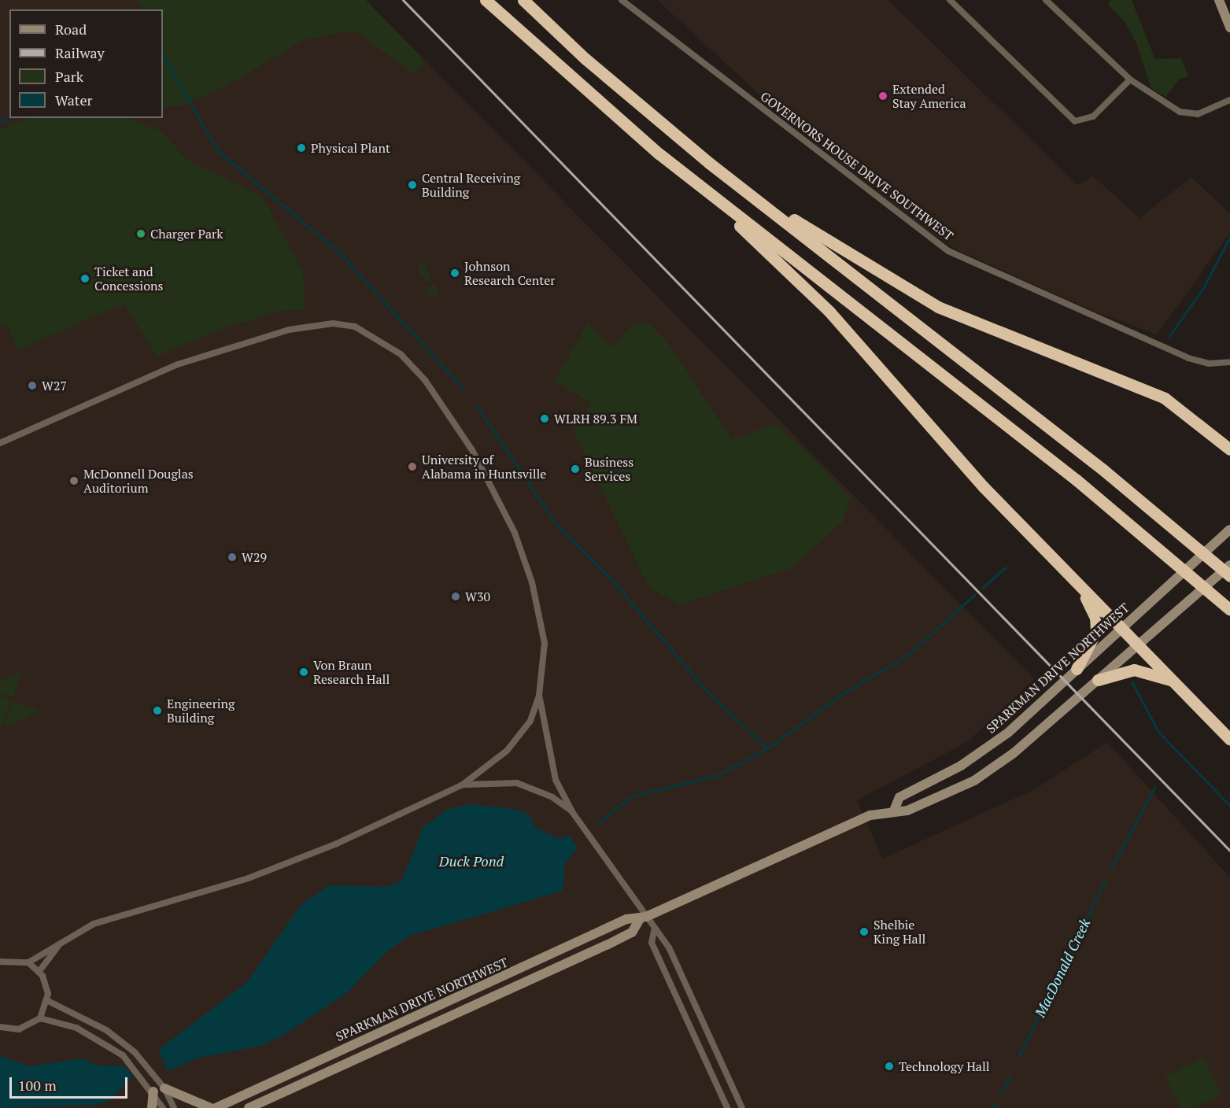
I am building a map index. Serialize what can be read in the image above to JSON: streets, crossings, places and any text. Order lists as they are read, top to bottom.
{
  "streets": {
    "main road": ["SPARKMAN DRIVE NORTHWEST"],
    "street": ["GOVERNORS HOUSE DRIVE SOUTHWEST"]
  },
  "water": ["Duck Pond", "MacDonald Creek"],
  "places": [
    "Extended Stay America",
    "Physical Plant",
    "Central Receiving Building",
    "Charger Park",
    "Johnson Research Center",
    "Ticket and Concessions",
    "W27",
    "WLRH 89.3 FM",
    "University of Alabama in Huntsville",
    "Business Services",
    "McDonnell Douglas Auditorium",
    "W29",
    "W30",
    "Von Braun Research Hall",
    "Engineering Building",
    "Shelbie King Hall",
    "Technology Hall"
  ],
  "legend": [
    "Road",
    "Railway",
    "Park",
    "Water"
  ],
  "scale_bar": "100 m"
}
